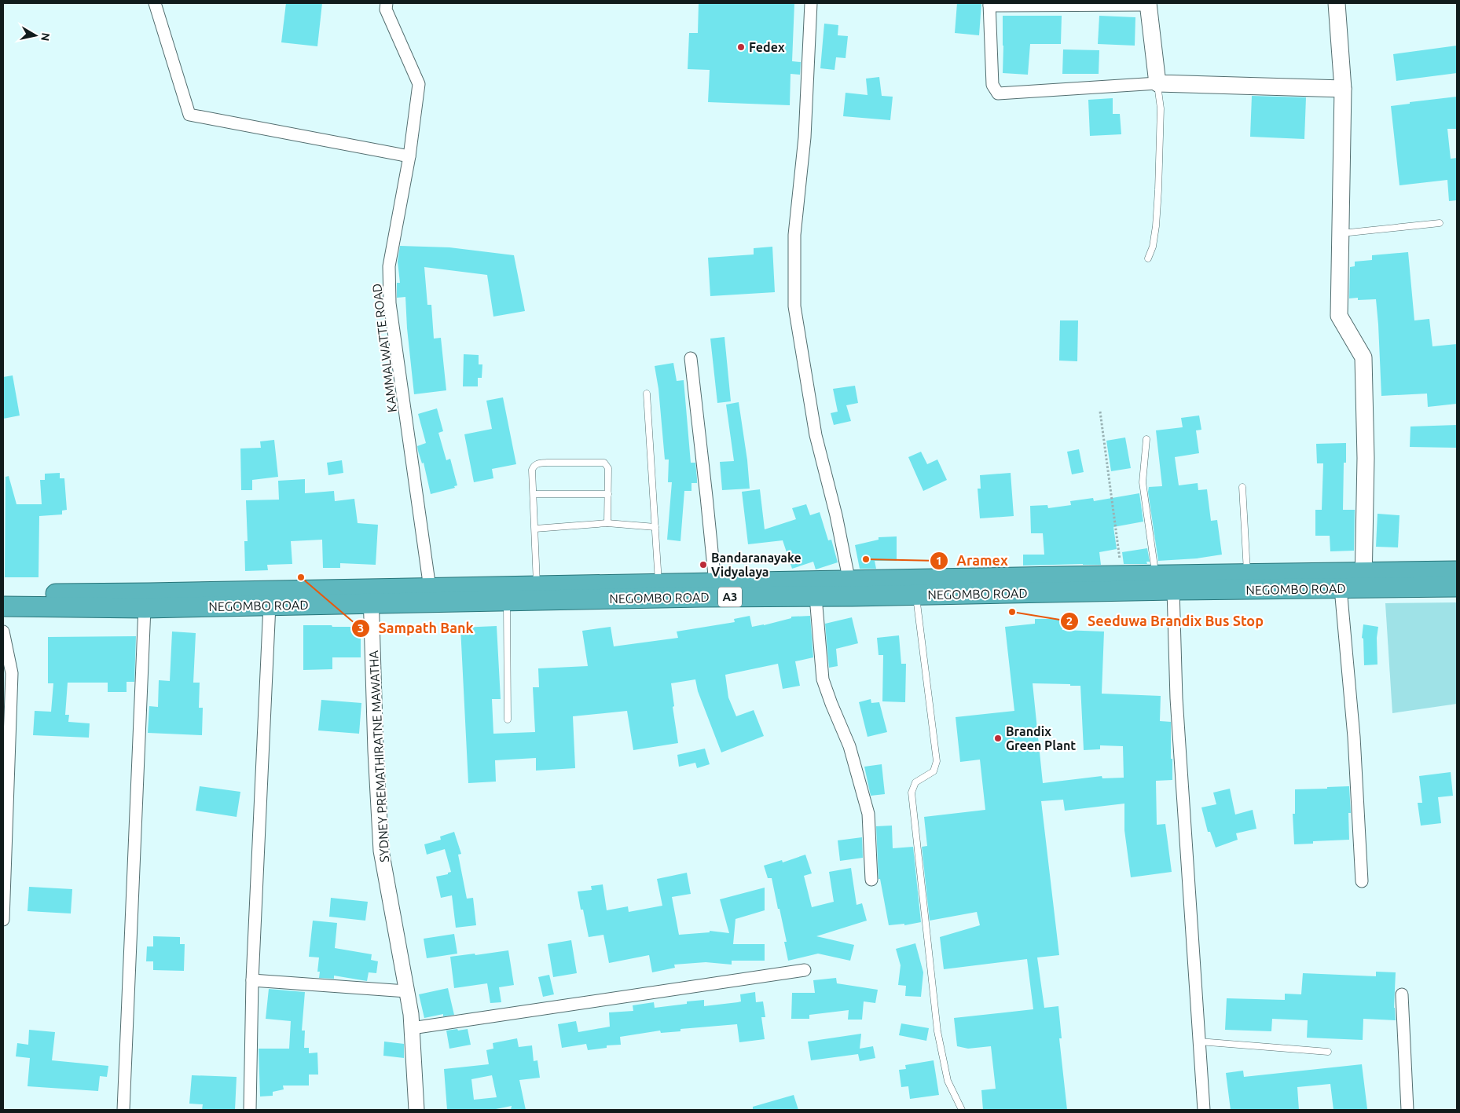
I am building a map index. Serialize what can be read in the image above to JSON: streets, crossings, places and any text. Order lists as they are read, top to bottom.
{
  "streets": {
    "highway": ["NEGOMBO ROAD", "A3"],
    "street": ["KAMMALWATTE ROAD", "SYDNEY PREMATHIRATNE MAWATHA"]
  },
  "crossings": [
    ["KAMMALWATTE ROAD", "NEGOMBO ROAD"],
    ["NEGOMBO ROAD", "SYDNEY PREMATHIRATNE MAWATHA"]
  ],
  "places": [
    "Fedex",
    "Aramex",
    "Bandaranayake Vidyalaya",
    "Sampath Bank",
    "Seeduwa Brandix Bus Stop",
    "Brandix Green Plant"
  ],
  "north": "right"
}
